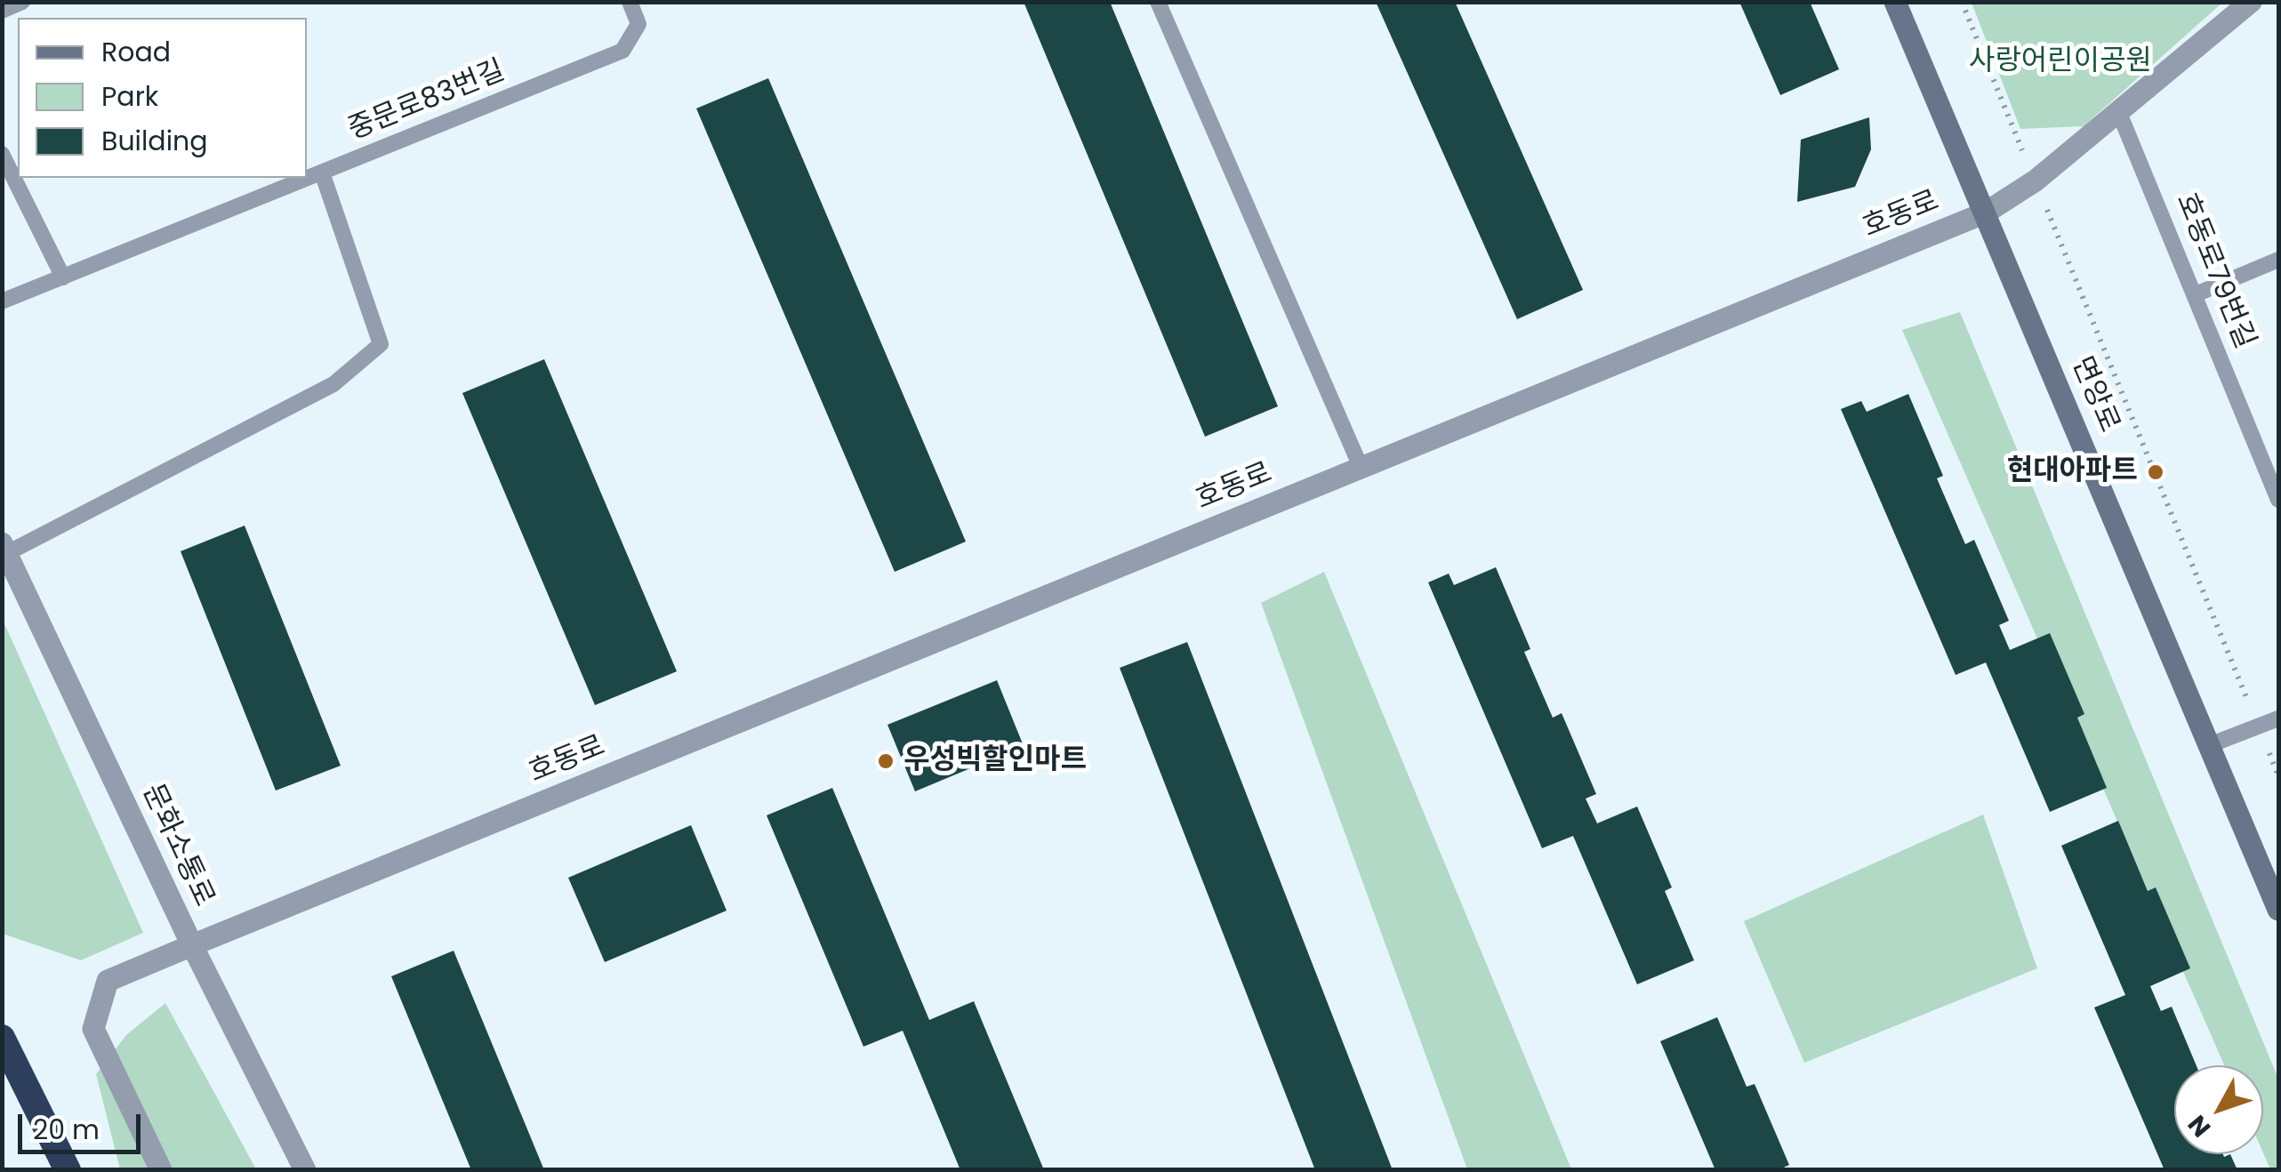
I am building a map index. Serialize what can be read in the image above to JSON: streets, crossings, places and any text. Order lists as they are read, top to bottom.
{
  "streets": {
    "main road": ["면앙로"],
    "street": ["호동로", "문화소통로"],
    "lane": ["중문로83번길", "호동로79번길"]
  },
  "crossings": [
    ["호동로", "호동로79번길"],
    ["호동로", "면앙로"],
    ["호동로", "문화소통로"]
  ],
  "parks": ["사랑어린이공원"],
  "places": ["현대아파트", "우성빅할인마트"],
  "legend": ["Road", "Park", "Building"],
  "scale_bar": "20 m",
  "north": "bottom left"
}
